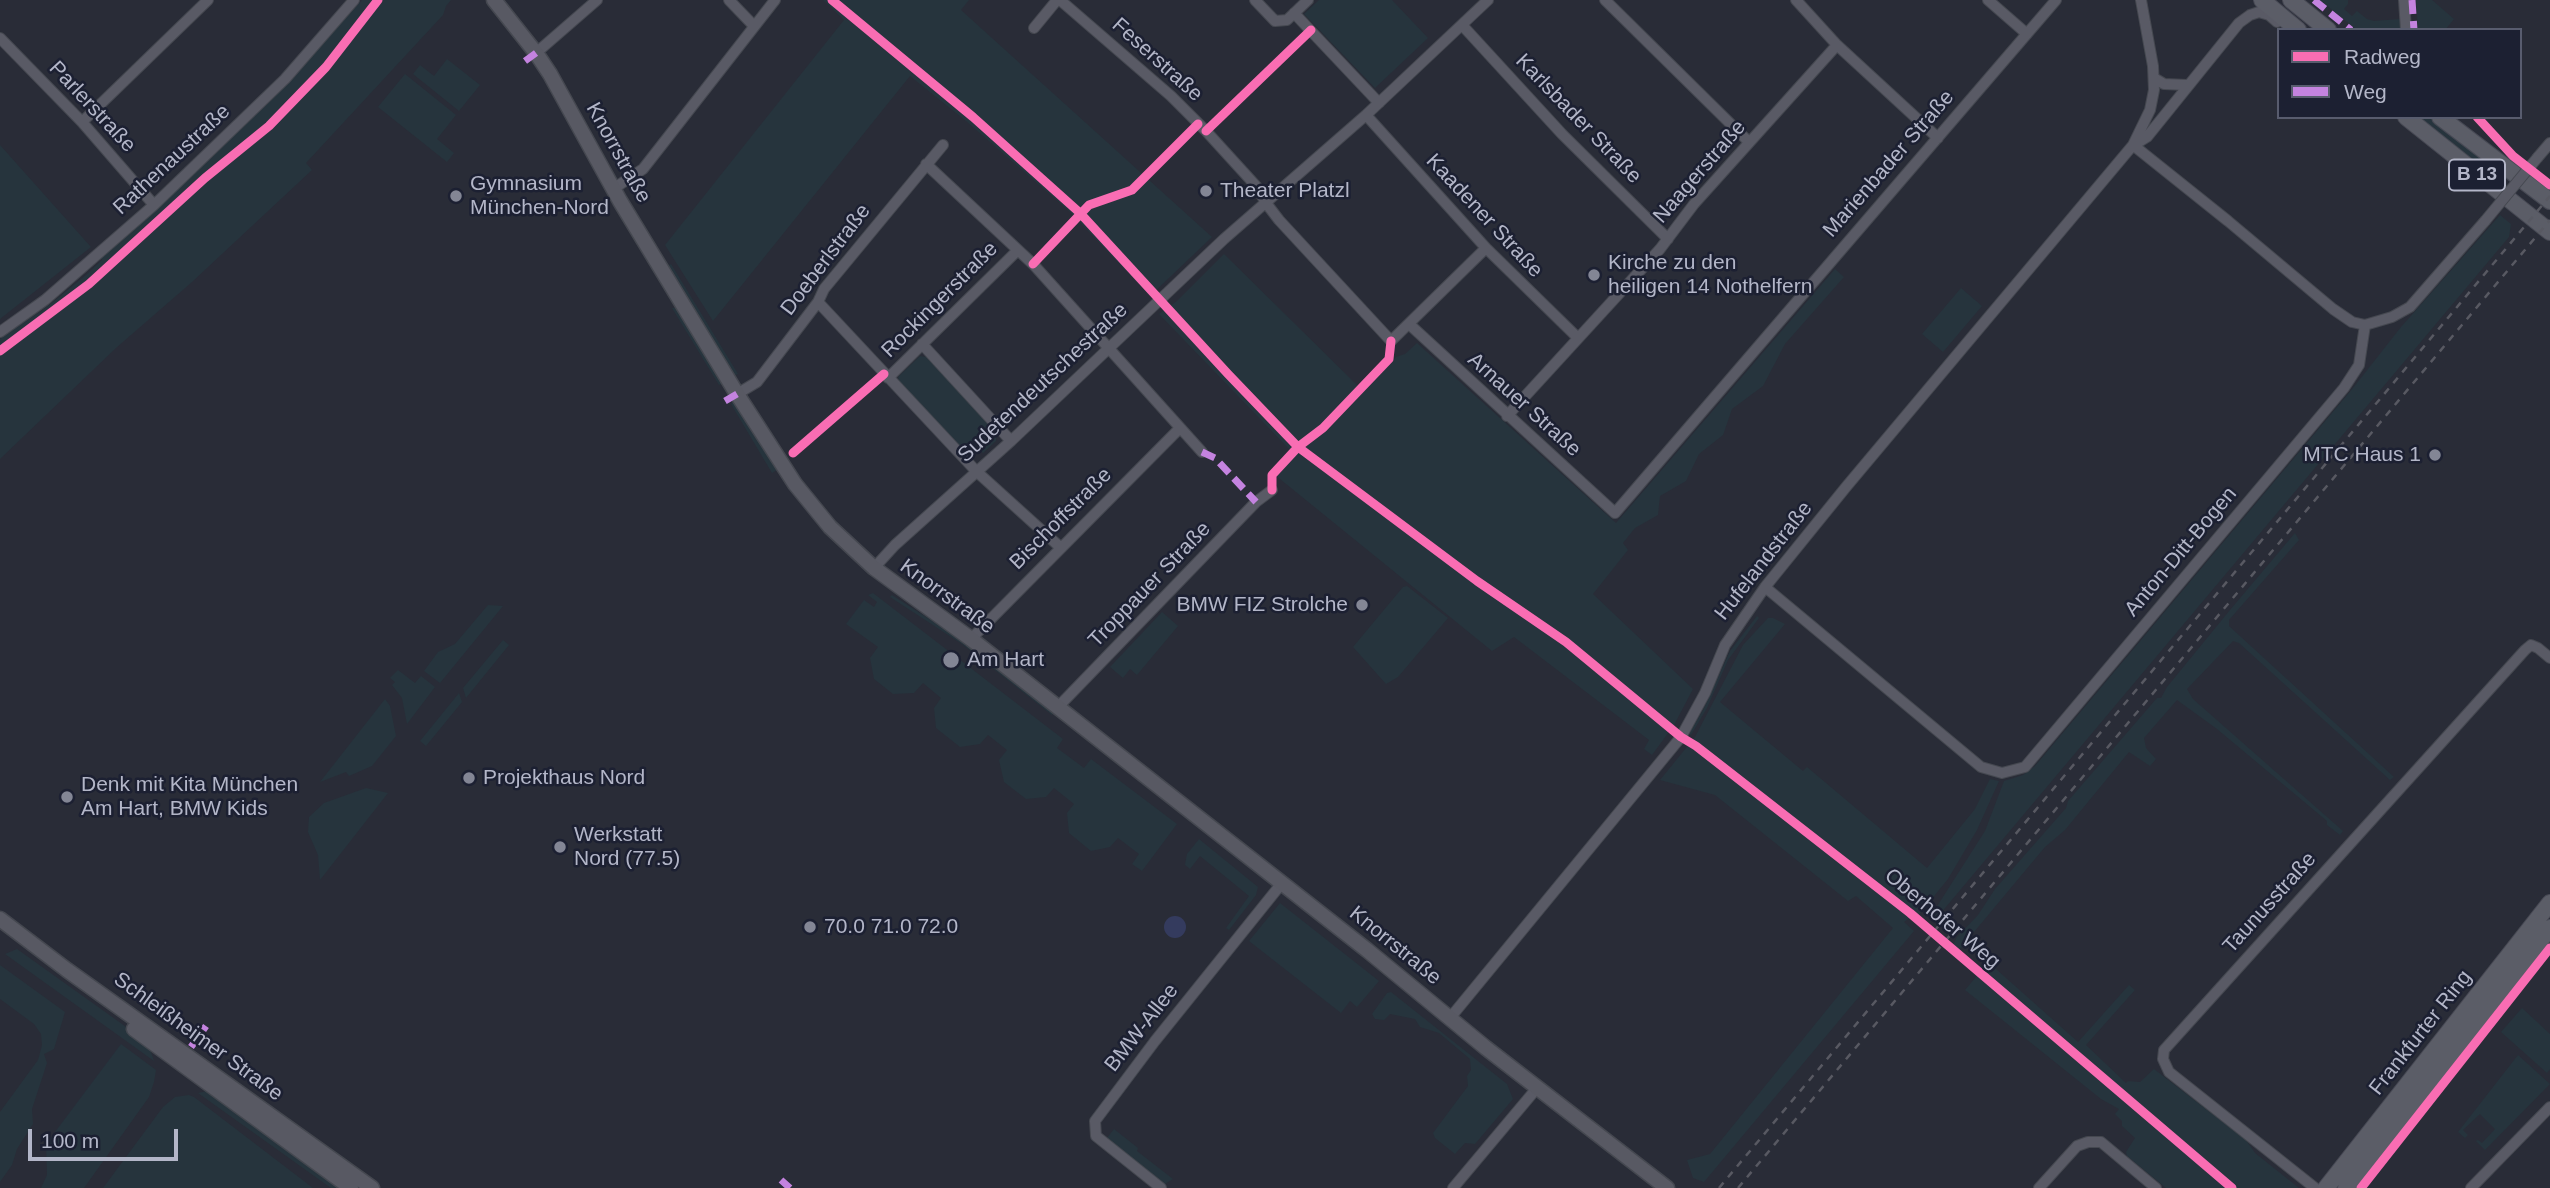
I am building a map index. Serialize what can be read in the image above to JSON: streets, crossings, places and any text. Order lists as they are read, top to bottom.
{
  "streets": {
    "main road": ["B 13", "Frankfurter Ring"],
    "street": [
      "Feserstraße",
      "Parlerstraße",
      "Karlsbader Straße",
      "Knorrstraße",
      "Rathenaustraße",
      "Marienbader Straße",
      "Naagerstraße",
      "Kaadener Straße",
      "Doeberlstraße",
      "Rockingerstraße",
      "Sudetendeutschestraße",
      "Arnauer Straße",
      "Bischoffstraße",
      "Anton-Ditt-Bogen",
      "Hufelandstraße",
      "Troppauer Straße",
      "Taunusstraße",
      "BMW-Allee",
      "Schleißheimer Straße"
    ],
    "cycle path": ["Oberhofer Weg"]
  },
  "crossings": [
    ["Feserstraße", "Sudetendeutschestraße"],
    ["Feserstraße", "Arnauer Straße"],
    ["Parlerstraße", "Rathenaustraße"],
    ["Karlsbader Straße", "Naagerstraße"],
    ["Karlsbader Straße", "Sudetendeutschestraße"],
    ["Knorrstraße", "Doeberlstraße"],
    ["Knorrstraße", "Sudetendeutschestraße"],
    ["Knorrstraße", "Bischoffstraße"],
    ["Knorrstraße", "Hufelandstraße"],
    ["Knorrstraße", "Troppauer Straße"],
    ["Knorrstraße", "BMW-Allee"],
    ["Marienbader Straße", "Arnauer Straße"],
    ["Naagerstraße", "Kaadener Straße"],
    ["Naagerstraße", "Arnauer Straße"],
    ["Kaadener Straße", "Sudetendeutschestraße"],
    ["Anton-Ditt-Bogen", "Hufelandstraße"]
  ],
  "places": [
    "Theater Platzl",
    "Gymnasium München-Nord",
    "Kirche zu den heiligen 14 Nothelfern",
    "MTC Haus 1",
    "BMW FIZ Strolche",
    "Am Hart",
    "Projekthaus Nord",
    "Denk mit Kita München Am Hart, BMW Kids",
    "Werkstatt Nord (77.5)",
    "70.0 71.0 72.0"
  ],
  "legend": ["Radweg", "Weg"],
  "scale_bar": "100 m"
}
